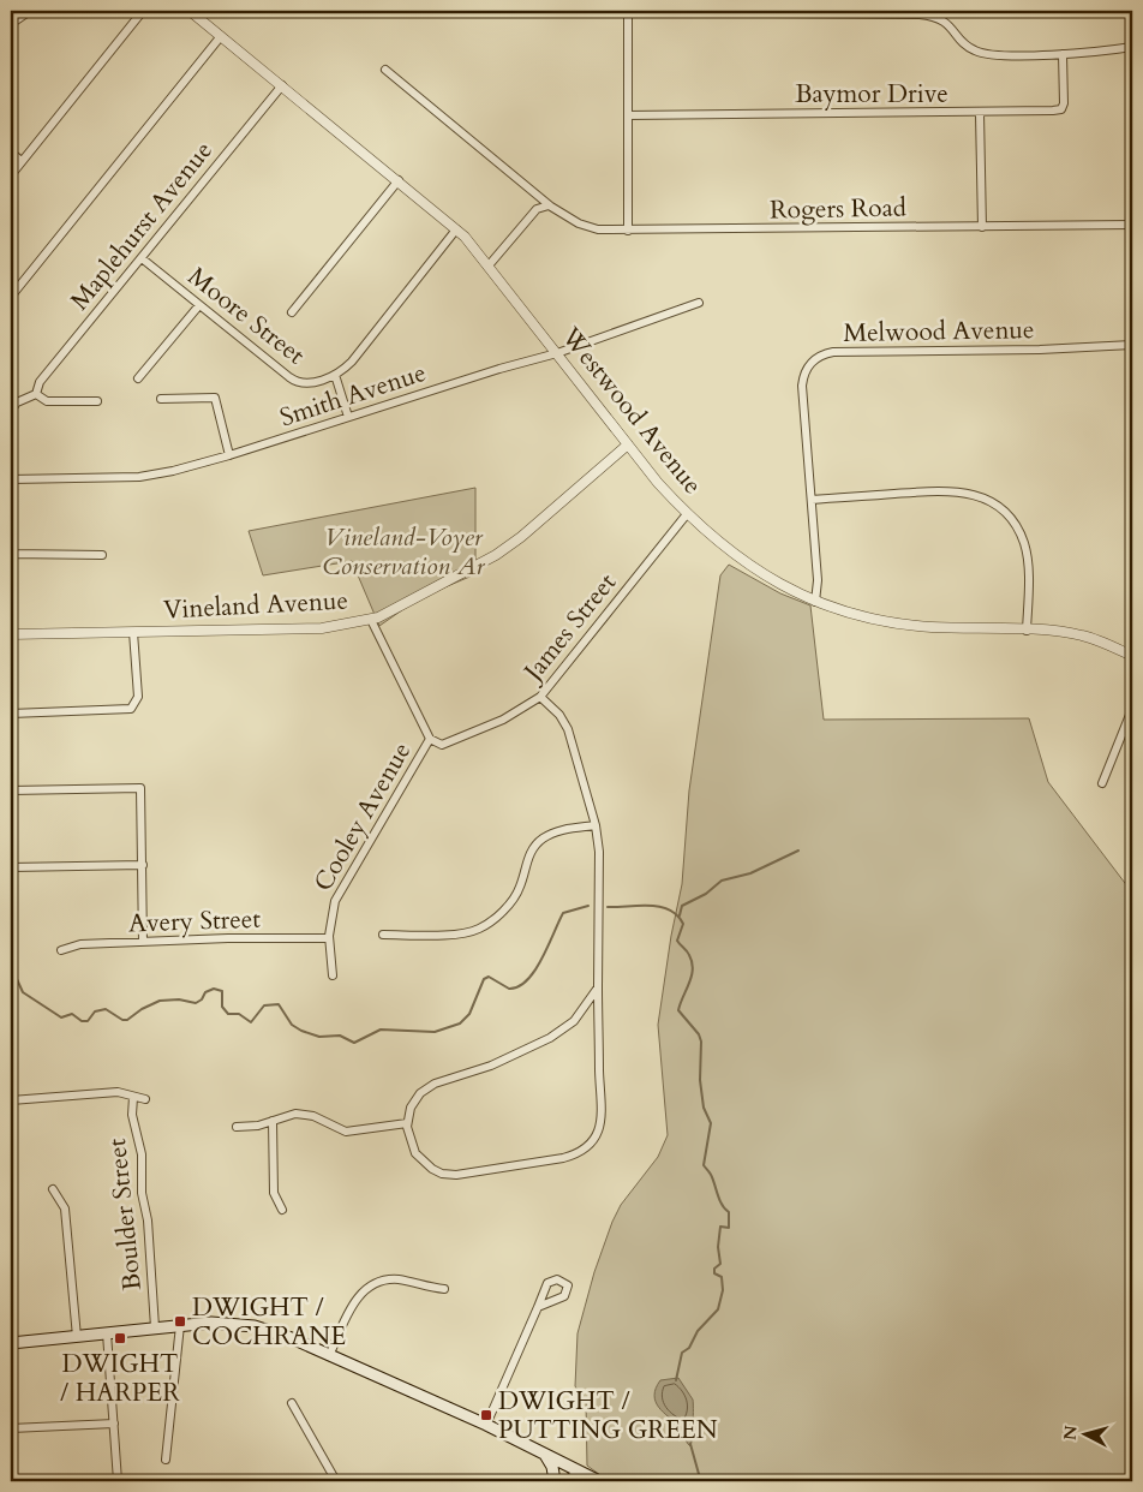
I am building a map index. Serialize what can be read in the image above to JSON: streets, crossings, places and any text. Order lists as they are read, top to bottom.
{
  "streets": {
    "street": [
      "Baymor Drive",
      "Rogers Road",
      "Maplehurst Avenue",
      "Moore Street",
      "Melwood Avenue",
      "Smith Avenue",
      "Westwood Avenue",
      "Vineland Avenue",
      "James Street",
      "Cooley Avenue",
      "Avery Street",
      "Boulder Street"
    ]
  },
  "crossings": [
    ["Maplehurst Avenue", "Moore Street"],
    ["Maplehurst Avenue", "Westwood Avenue"],
    ["Melwood Avenue", "Westwood Avenue"],
    ["Smith Avenue", "Westwood Avenue"],
    ["Westwood Avenue", "Vineland Avenue"],
    ["Westwood Avenue", "James Street"],
    ["Vineland Avenue", "Cooley Avenue"],
    ["James Street", "Cooley Avenue"],
    ["Cooley Avenue", "Avery Street"]
  ],
  "parks": ["Vineland-Voyer Conservation Ar"],
  "places": {
    "transit": ["DWIGHT / COCHRANE", "DWIGHT / HARPER", "DWIGHT / PUTTING GREEN"]
  },
  "north": "left"
}
